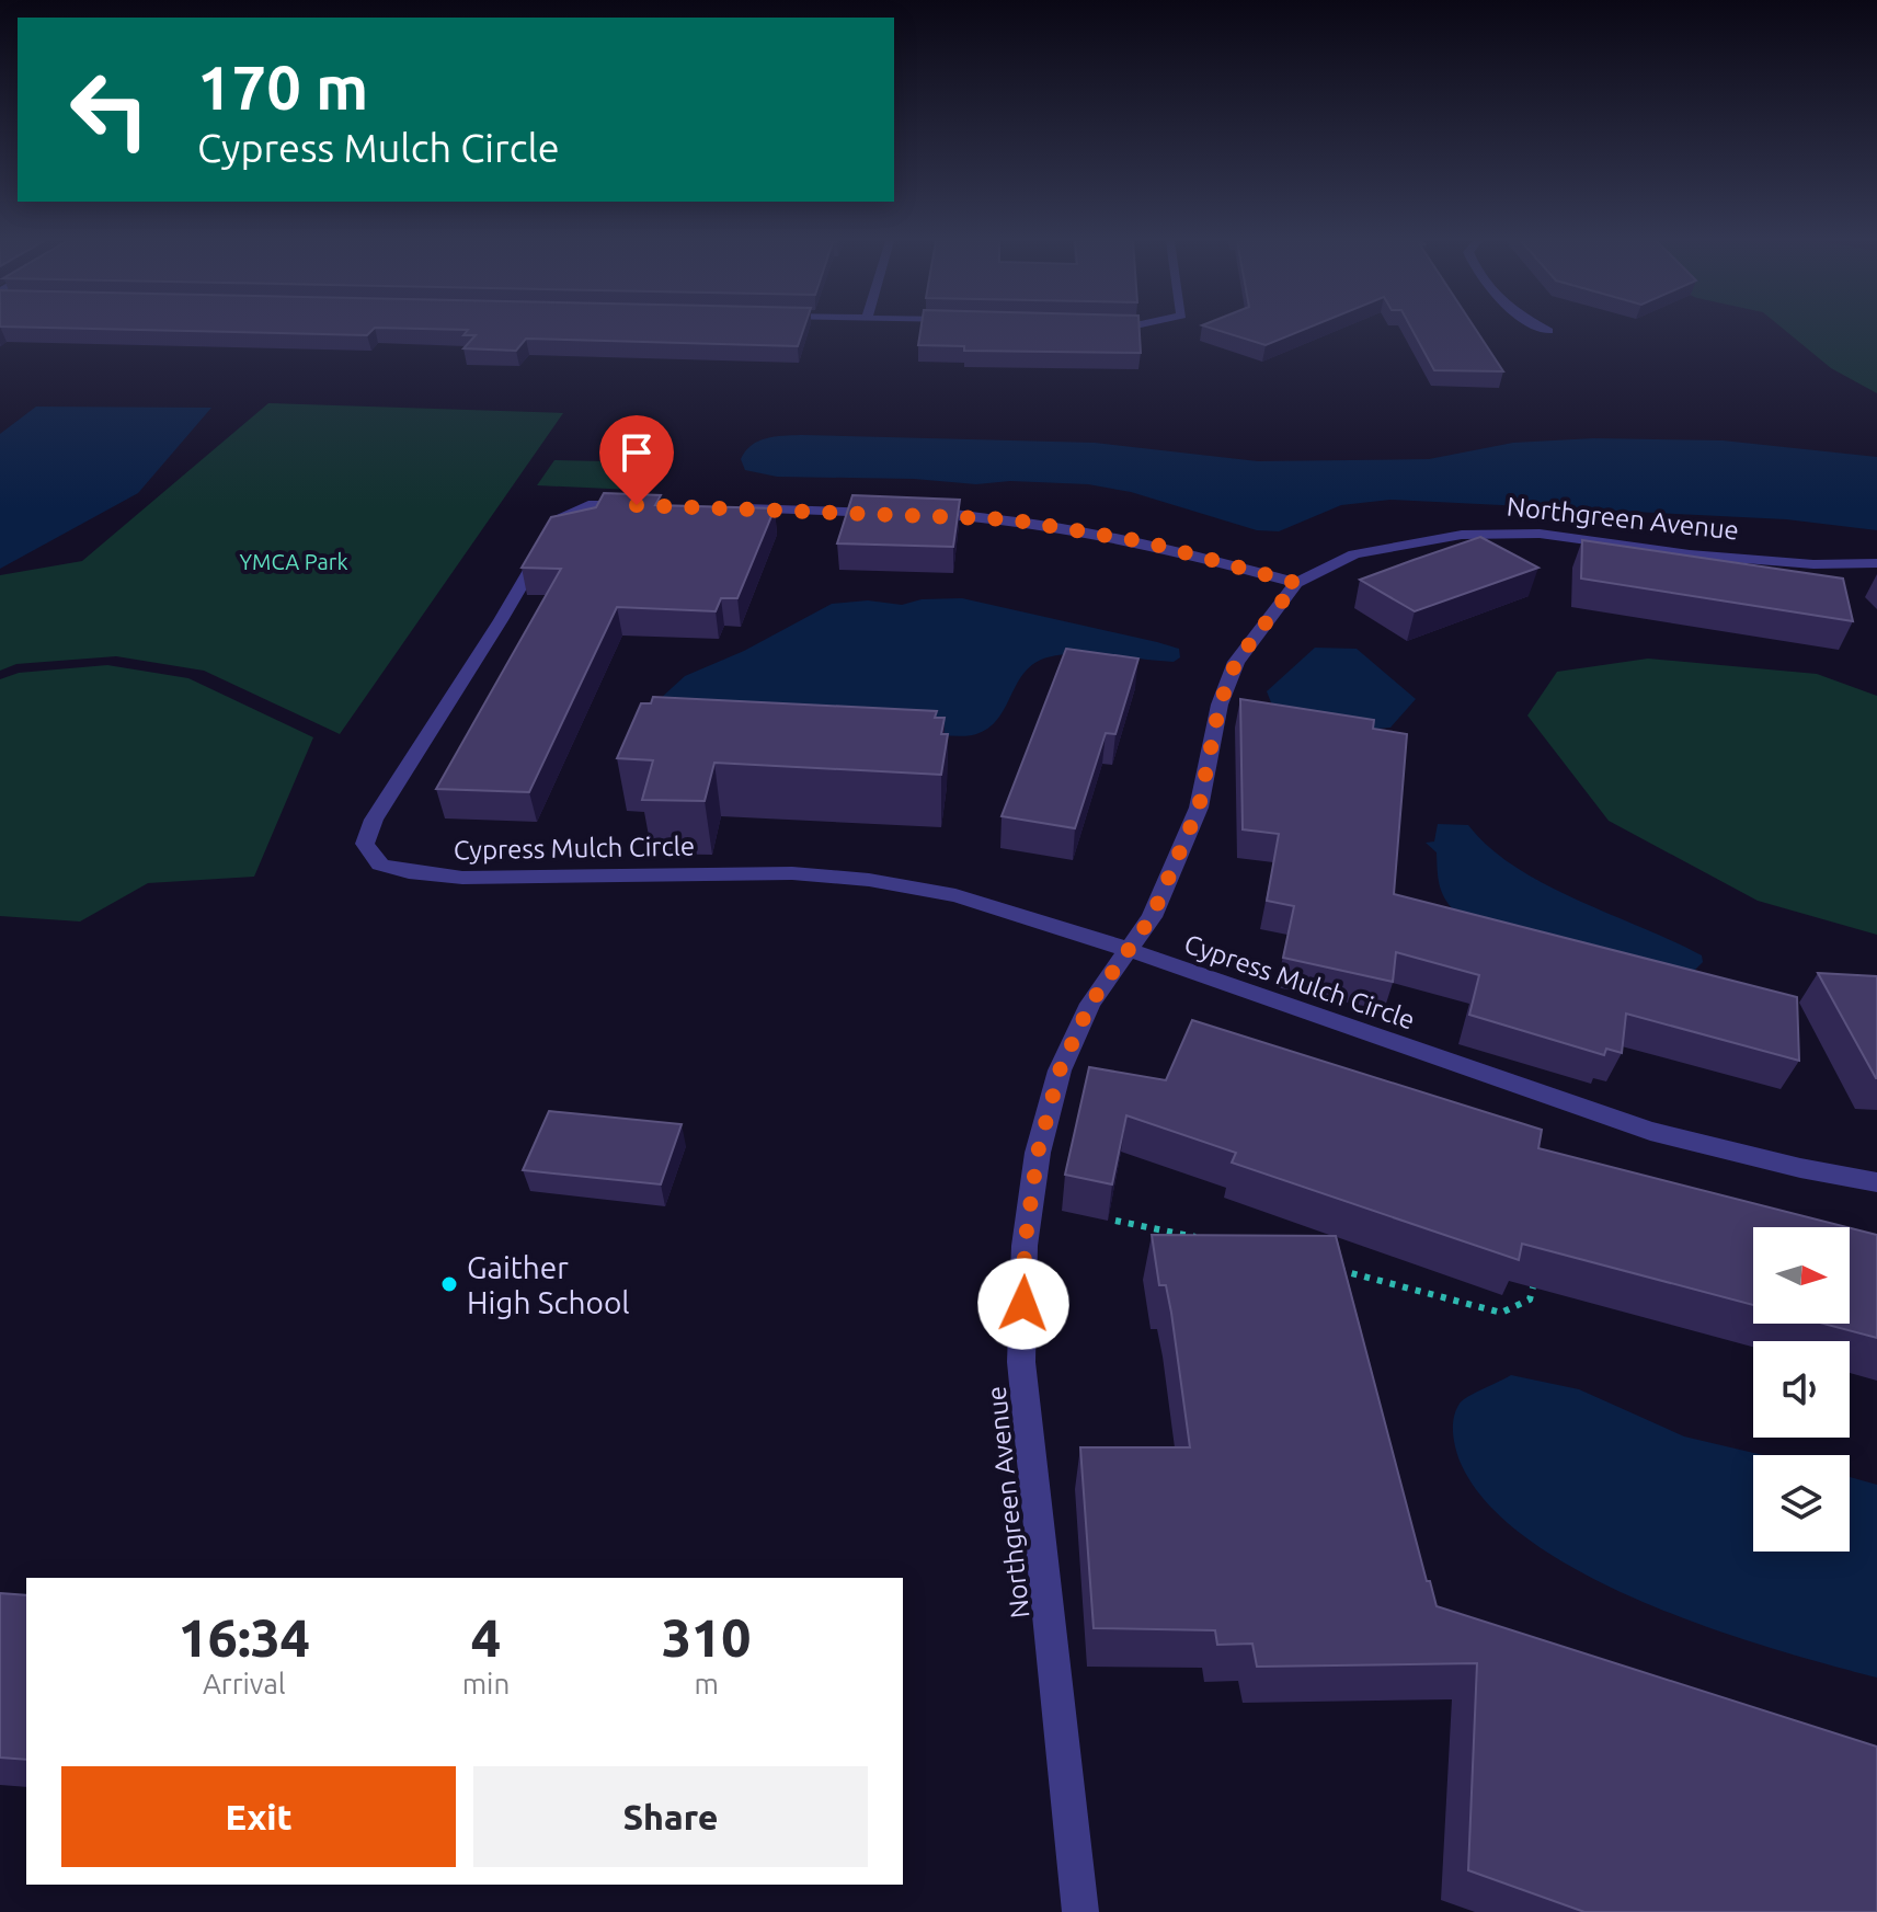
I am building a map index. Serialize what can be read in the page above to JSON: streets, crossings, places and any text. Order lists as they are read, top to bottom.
{
  "streets": {
    "street": ["Northgreen Avenue", "Cypress Mulch Circle"]
  },
  "crossings": [
    ["Northgreen Avenue", "Cypress Mulch Circle"]
  ],
  "parks": ["YMCA Park"],
  "places": ["Gaither High School"],
  "north": "right",
  "page": {
    "turn": ["170 m", "Cypress Mulch Circle"],
    "eta": [
      "16:34",
      "Arrival",
      "4",
      "min",
      "310",
      "m"
    ],
    "buttons": ["Exit", "Share"]
  }
}
